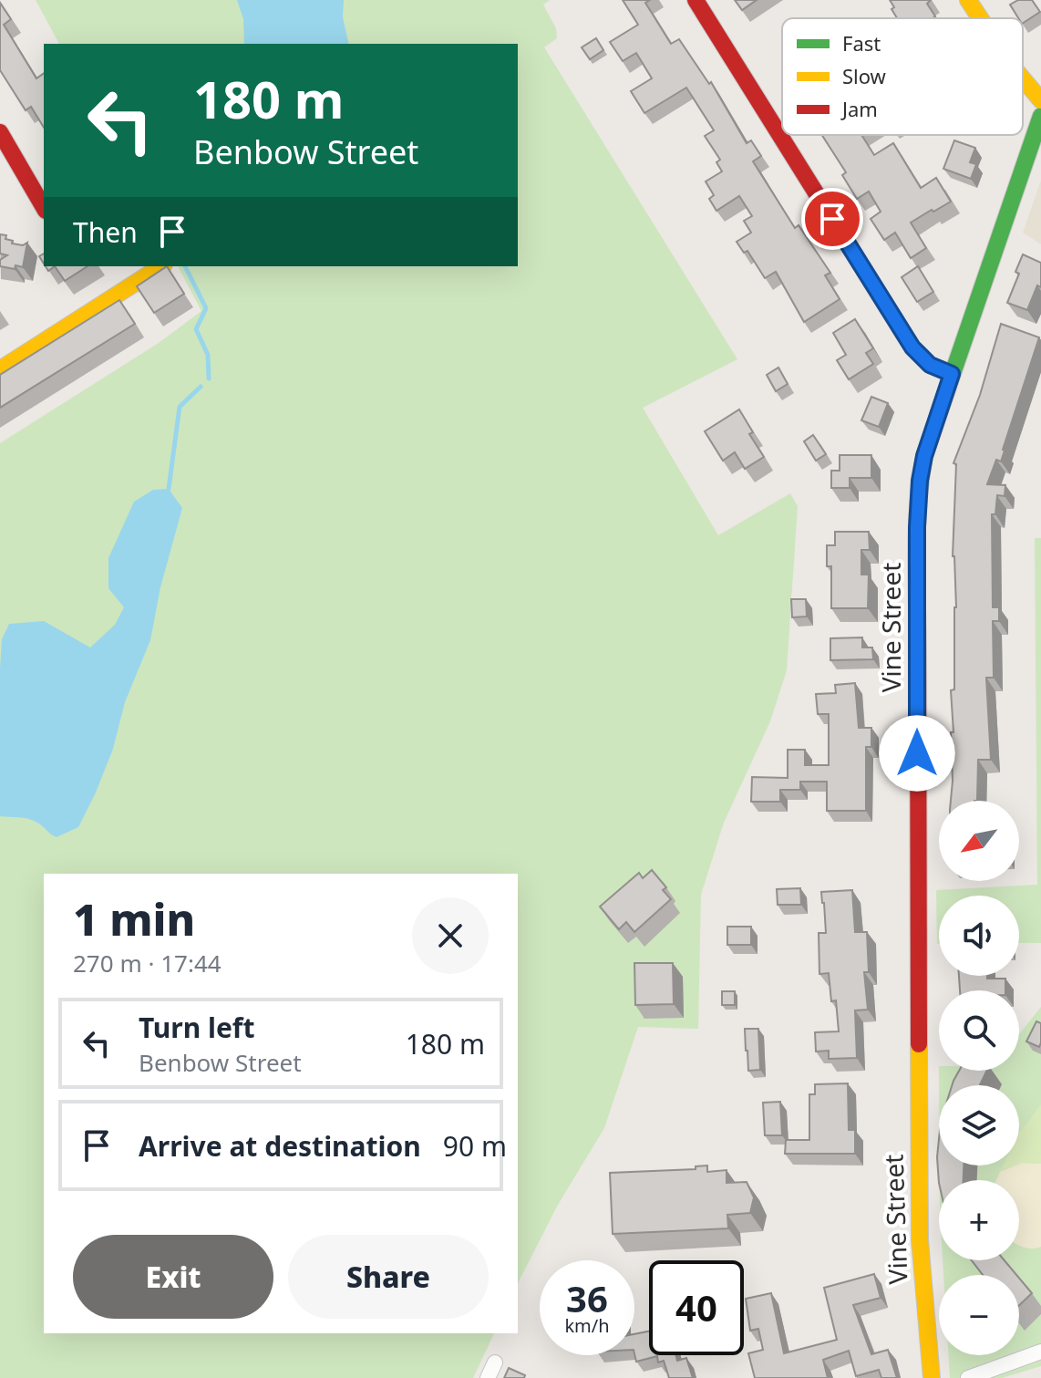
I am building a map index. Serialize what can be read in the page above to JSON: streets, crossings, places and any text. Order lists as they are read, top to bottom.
{
  "streets": {
    "street": ["Vine Street"]
  },
  "legend": ["Fast", "Slow", "Jam"],
  "north": "bottom left",
  "page": {
    "turn": ["180 m", "Benbow Street"],
    "then": "Then",
    "map_buttons": ["+", "−"],
    "heading": ["1 min", "270 m · 17:44"],
    "list": [
      {
        "name": "Turn left",
        "note": "Benbow Street",
        "value": "180 m"
      },
      {
        "name": "Arrive at destination",
        "value": "90 m"
      }
    ],
    "buttons": ["Exit", "Share"],
    "speed": "36 km/h",
    "limit": "40"
  }
}
